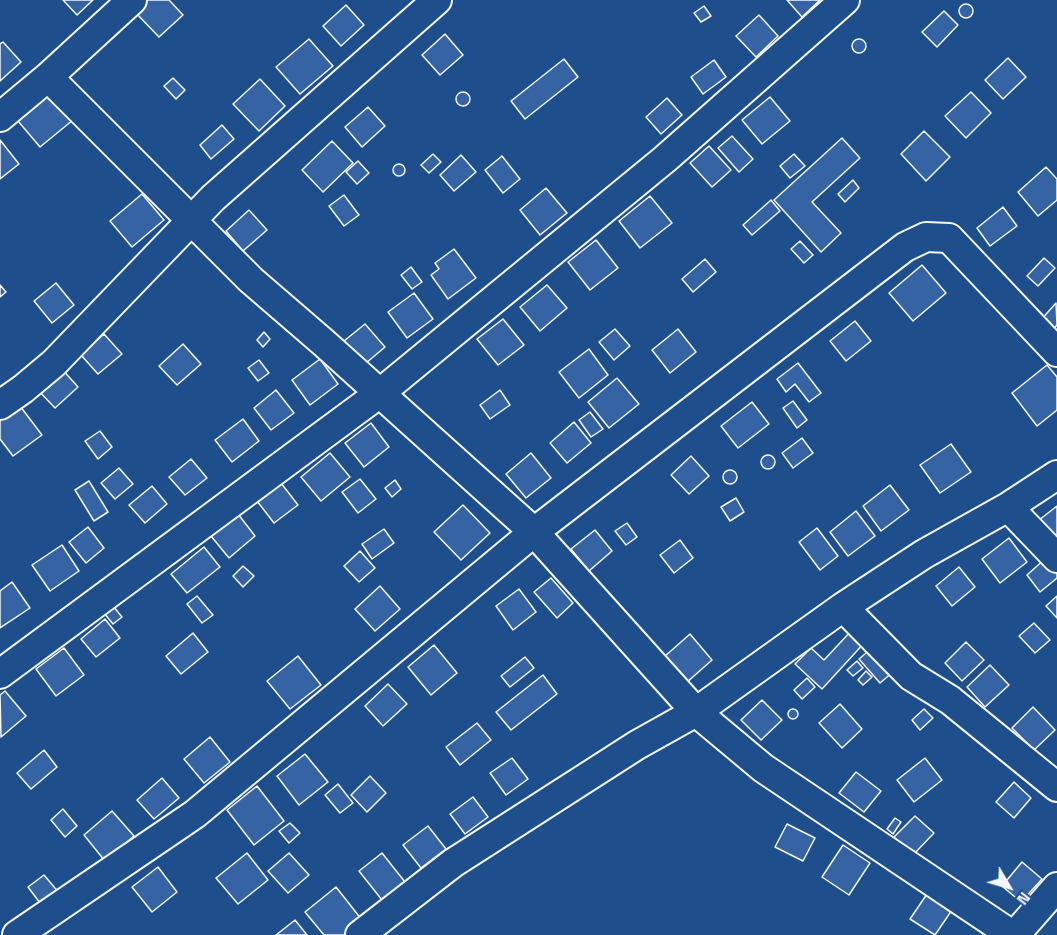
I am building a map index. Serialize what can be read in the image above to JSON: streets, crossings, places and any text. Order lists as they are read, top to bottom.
{
  "north": "bottom right"
}
